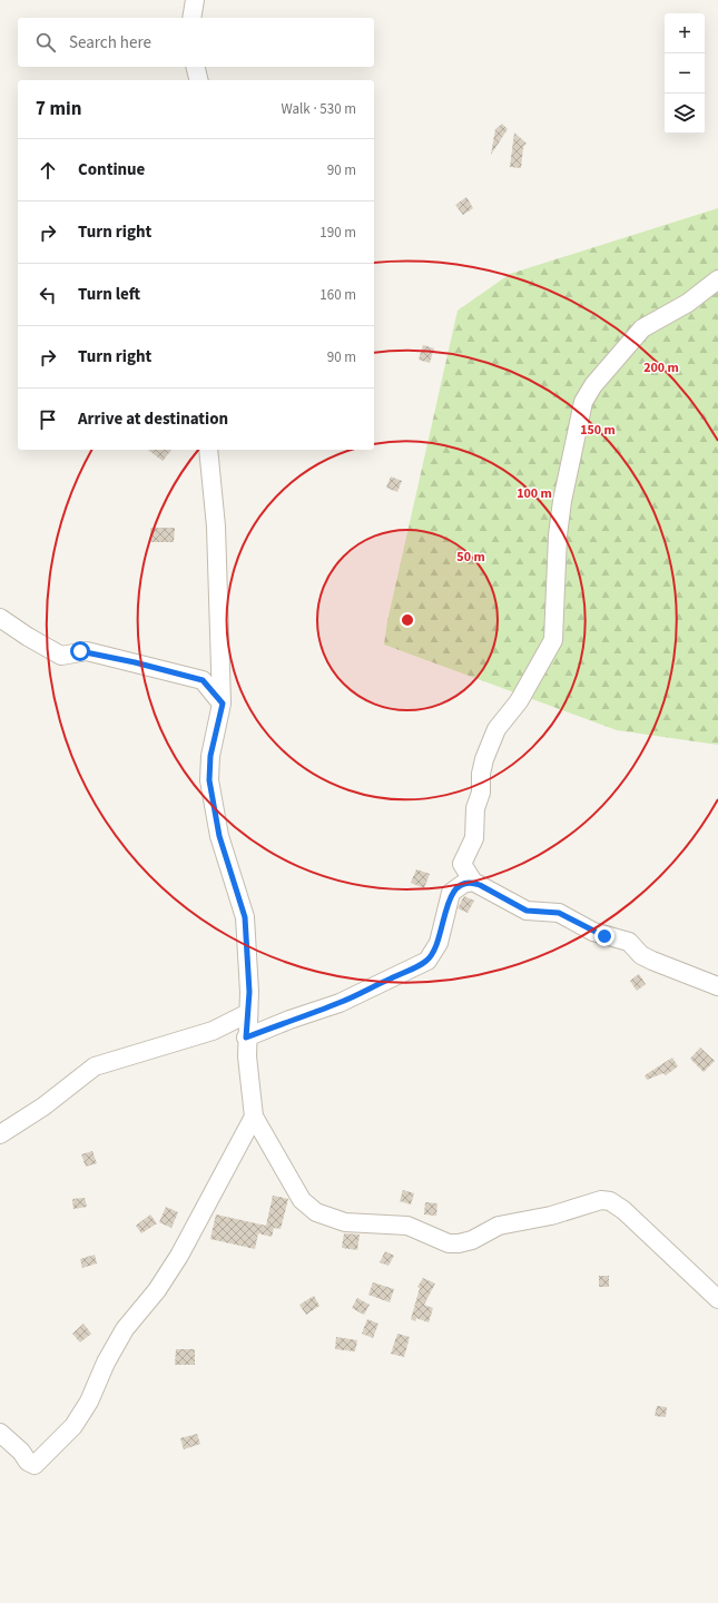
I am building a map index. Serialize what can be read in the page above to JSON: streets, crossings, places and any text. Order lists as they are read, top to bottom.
{
  "page": {
    "map_buttons": ["+", "−"],
    "search": "Search here",
    "heading": ["7 min", "Walk · 530 m"],
    "list": [
      ["Continue", "90 m"],
      ["Turn right", "190 m"],
      ["Turn left", "160 m"],
      ["Turn right", "90 m"],
      "Arrive at destination"
    ]
  },
  "rings": [
    "200 m",
    "150 m",
    "100 m",
    "50 m"
  ]
}
